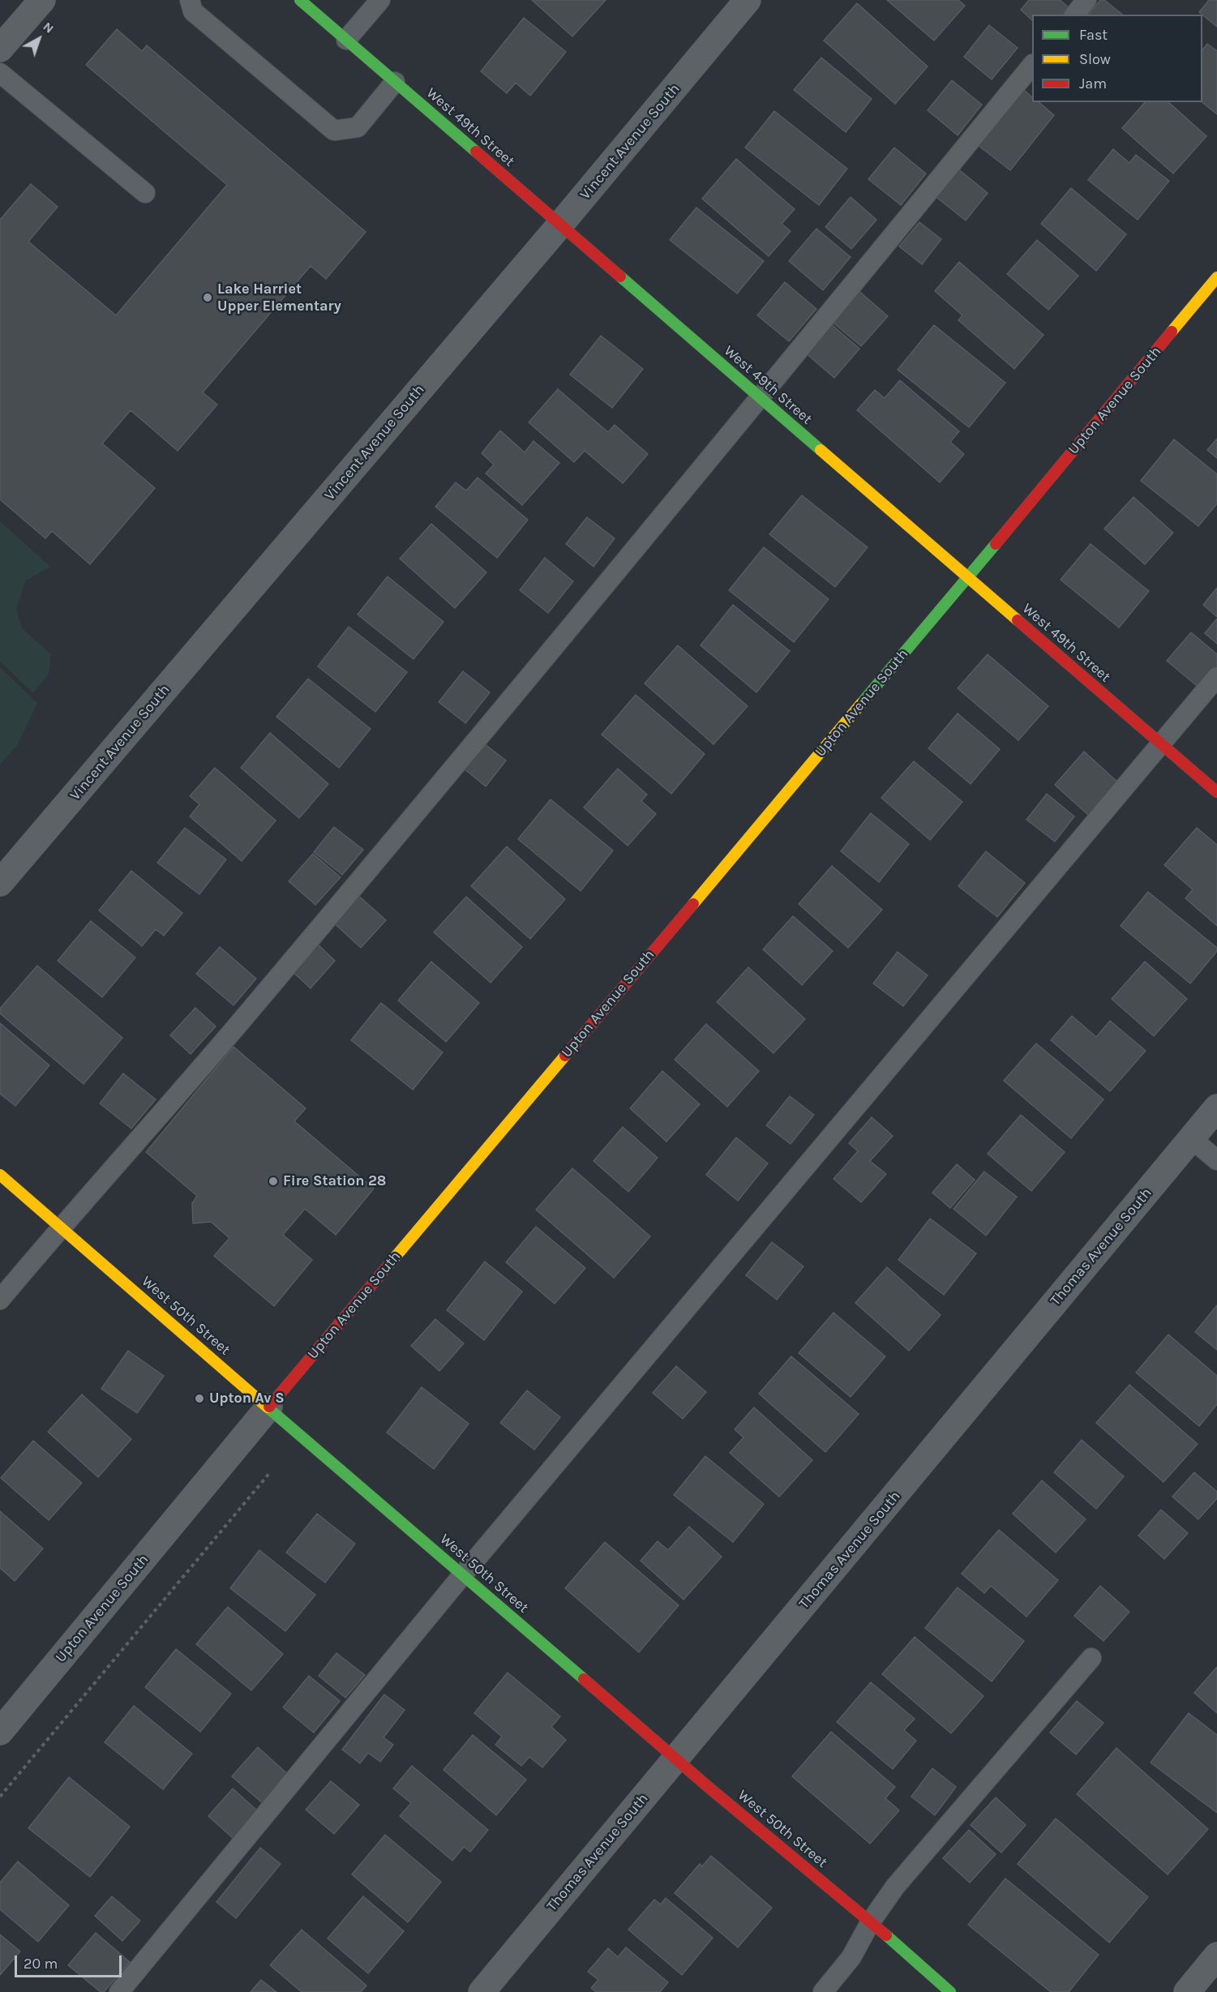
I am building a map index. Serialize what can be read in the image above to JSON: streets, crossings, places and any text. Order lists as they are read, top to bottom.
{
  "streets": {
    "street": [
      "West 49th Street",
      "Vincent Avenue South",
      "Upton Avenue South",
      "Thomas Avenue South",
      "West 50th Street"
    ]
  },
  "crossings": [
    ["West 49th Street", "Vincent Avenue South"],
    ["West 49th Street", "Upton Avenue South"],
    ["Upton Avenue South", "West 50th Street"],
    ["Thomas Avenue South", "West 50th Street"]
  ],
  "places": ["Lake Harriet Upper Elementary", "Fire Station 28", "Upton Av S"],
  "legend": ["Fast", "Slow", "Jam"],
  "scale_bar": "20 m",
  "north": "top right"
}
